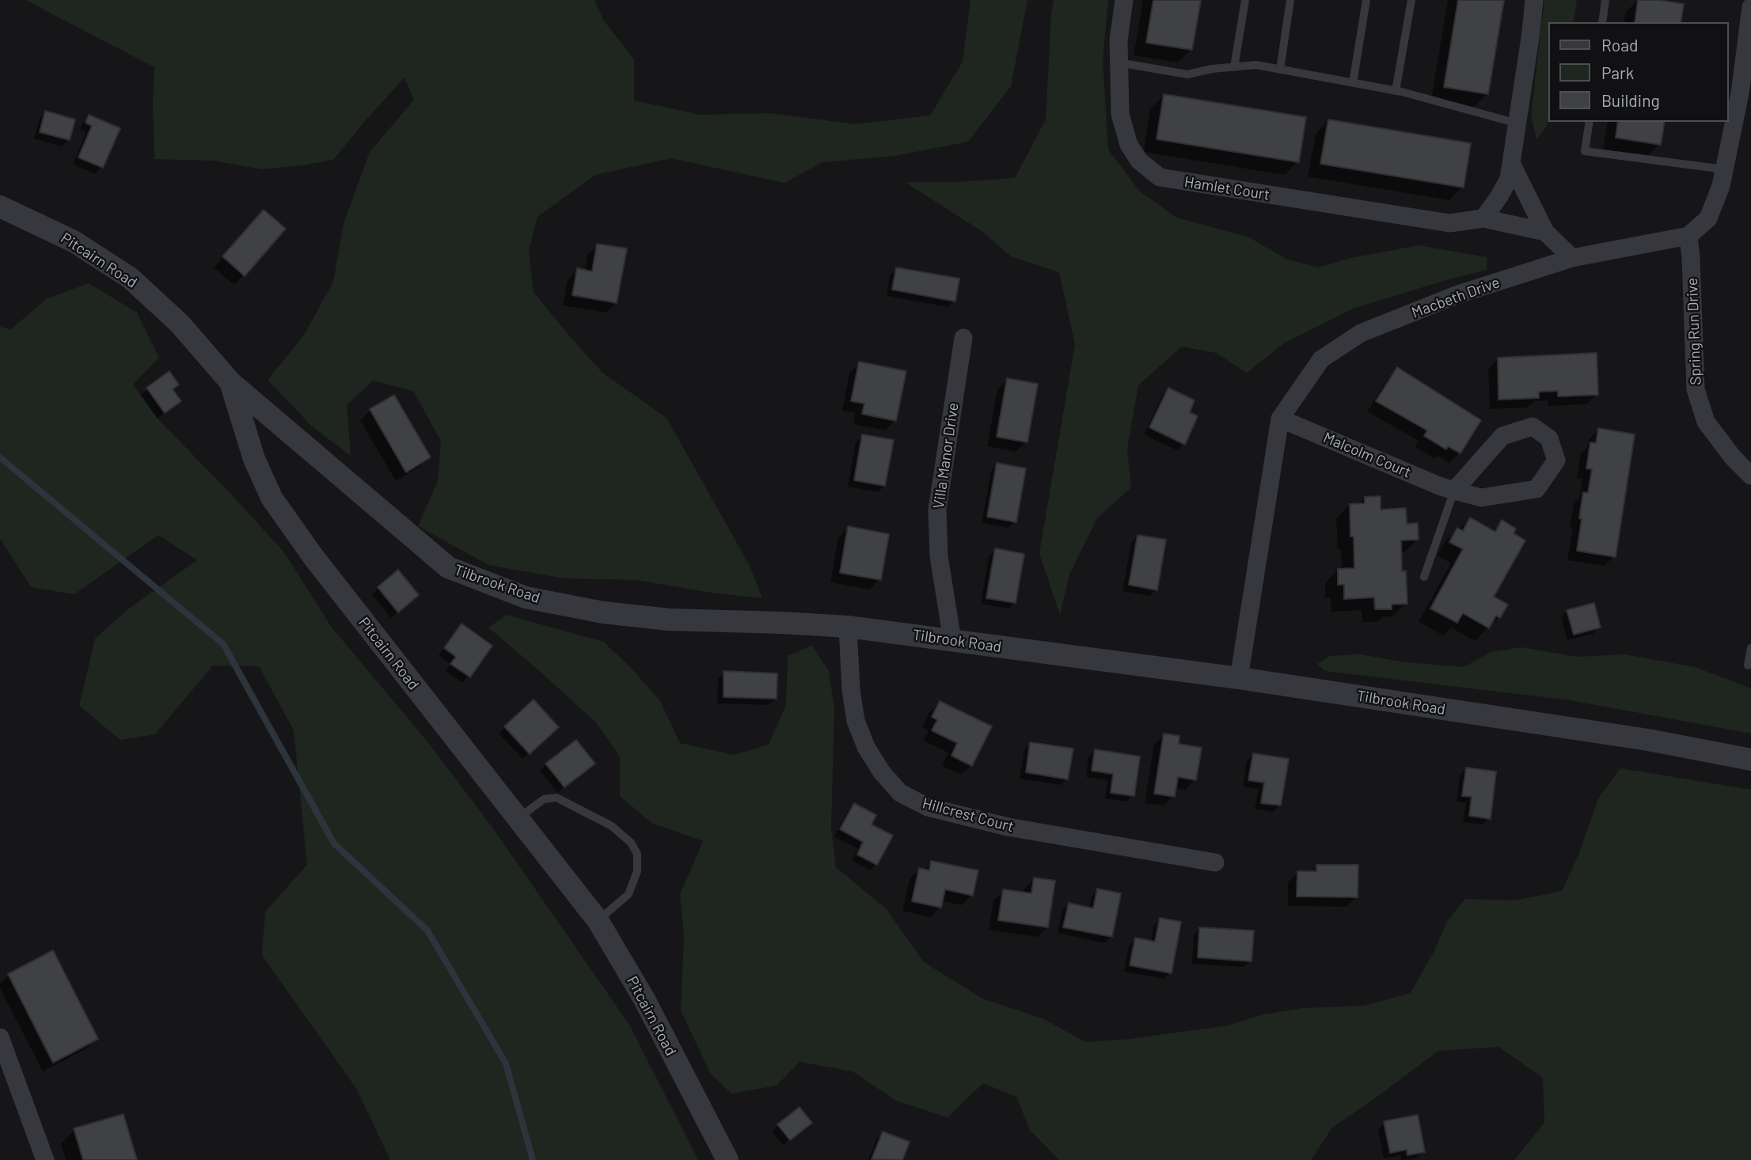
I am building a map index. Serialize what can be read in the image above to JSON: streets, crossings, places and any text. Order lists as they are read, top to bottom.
{
  "streets": {
    "street": [
      "Hamlet Court",
      "Pitcairn Road",
      "Macbeth Drive",
      "Spring Run Drive",
      "Malcolm Court",
      "Villa Manor Drive",
      "Tilbrook Road",
      "Hillcrest Court"
    ]
  },
  "crossings": [
    ["Pitcairn Road", "Tilbrook Road"],
    ["Macbeth Drive", "Spring Run Drive"],
    ["Macbeth Drive", "Malcolm Court"],
    ["Macbeth Drive", "Tilbrook Road"],
    ["Villa Manor Drive", "Tilbrook Road"],
    ["Tilbrook Road", "Hillcrest Court"]
  ],
  "legend": ["Road", "Park", "Building"]
}
